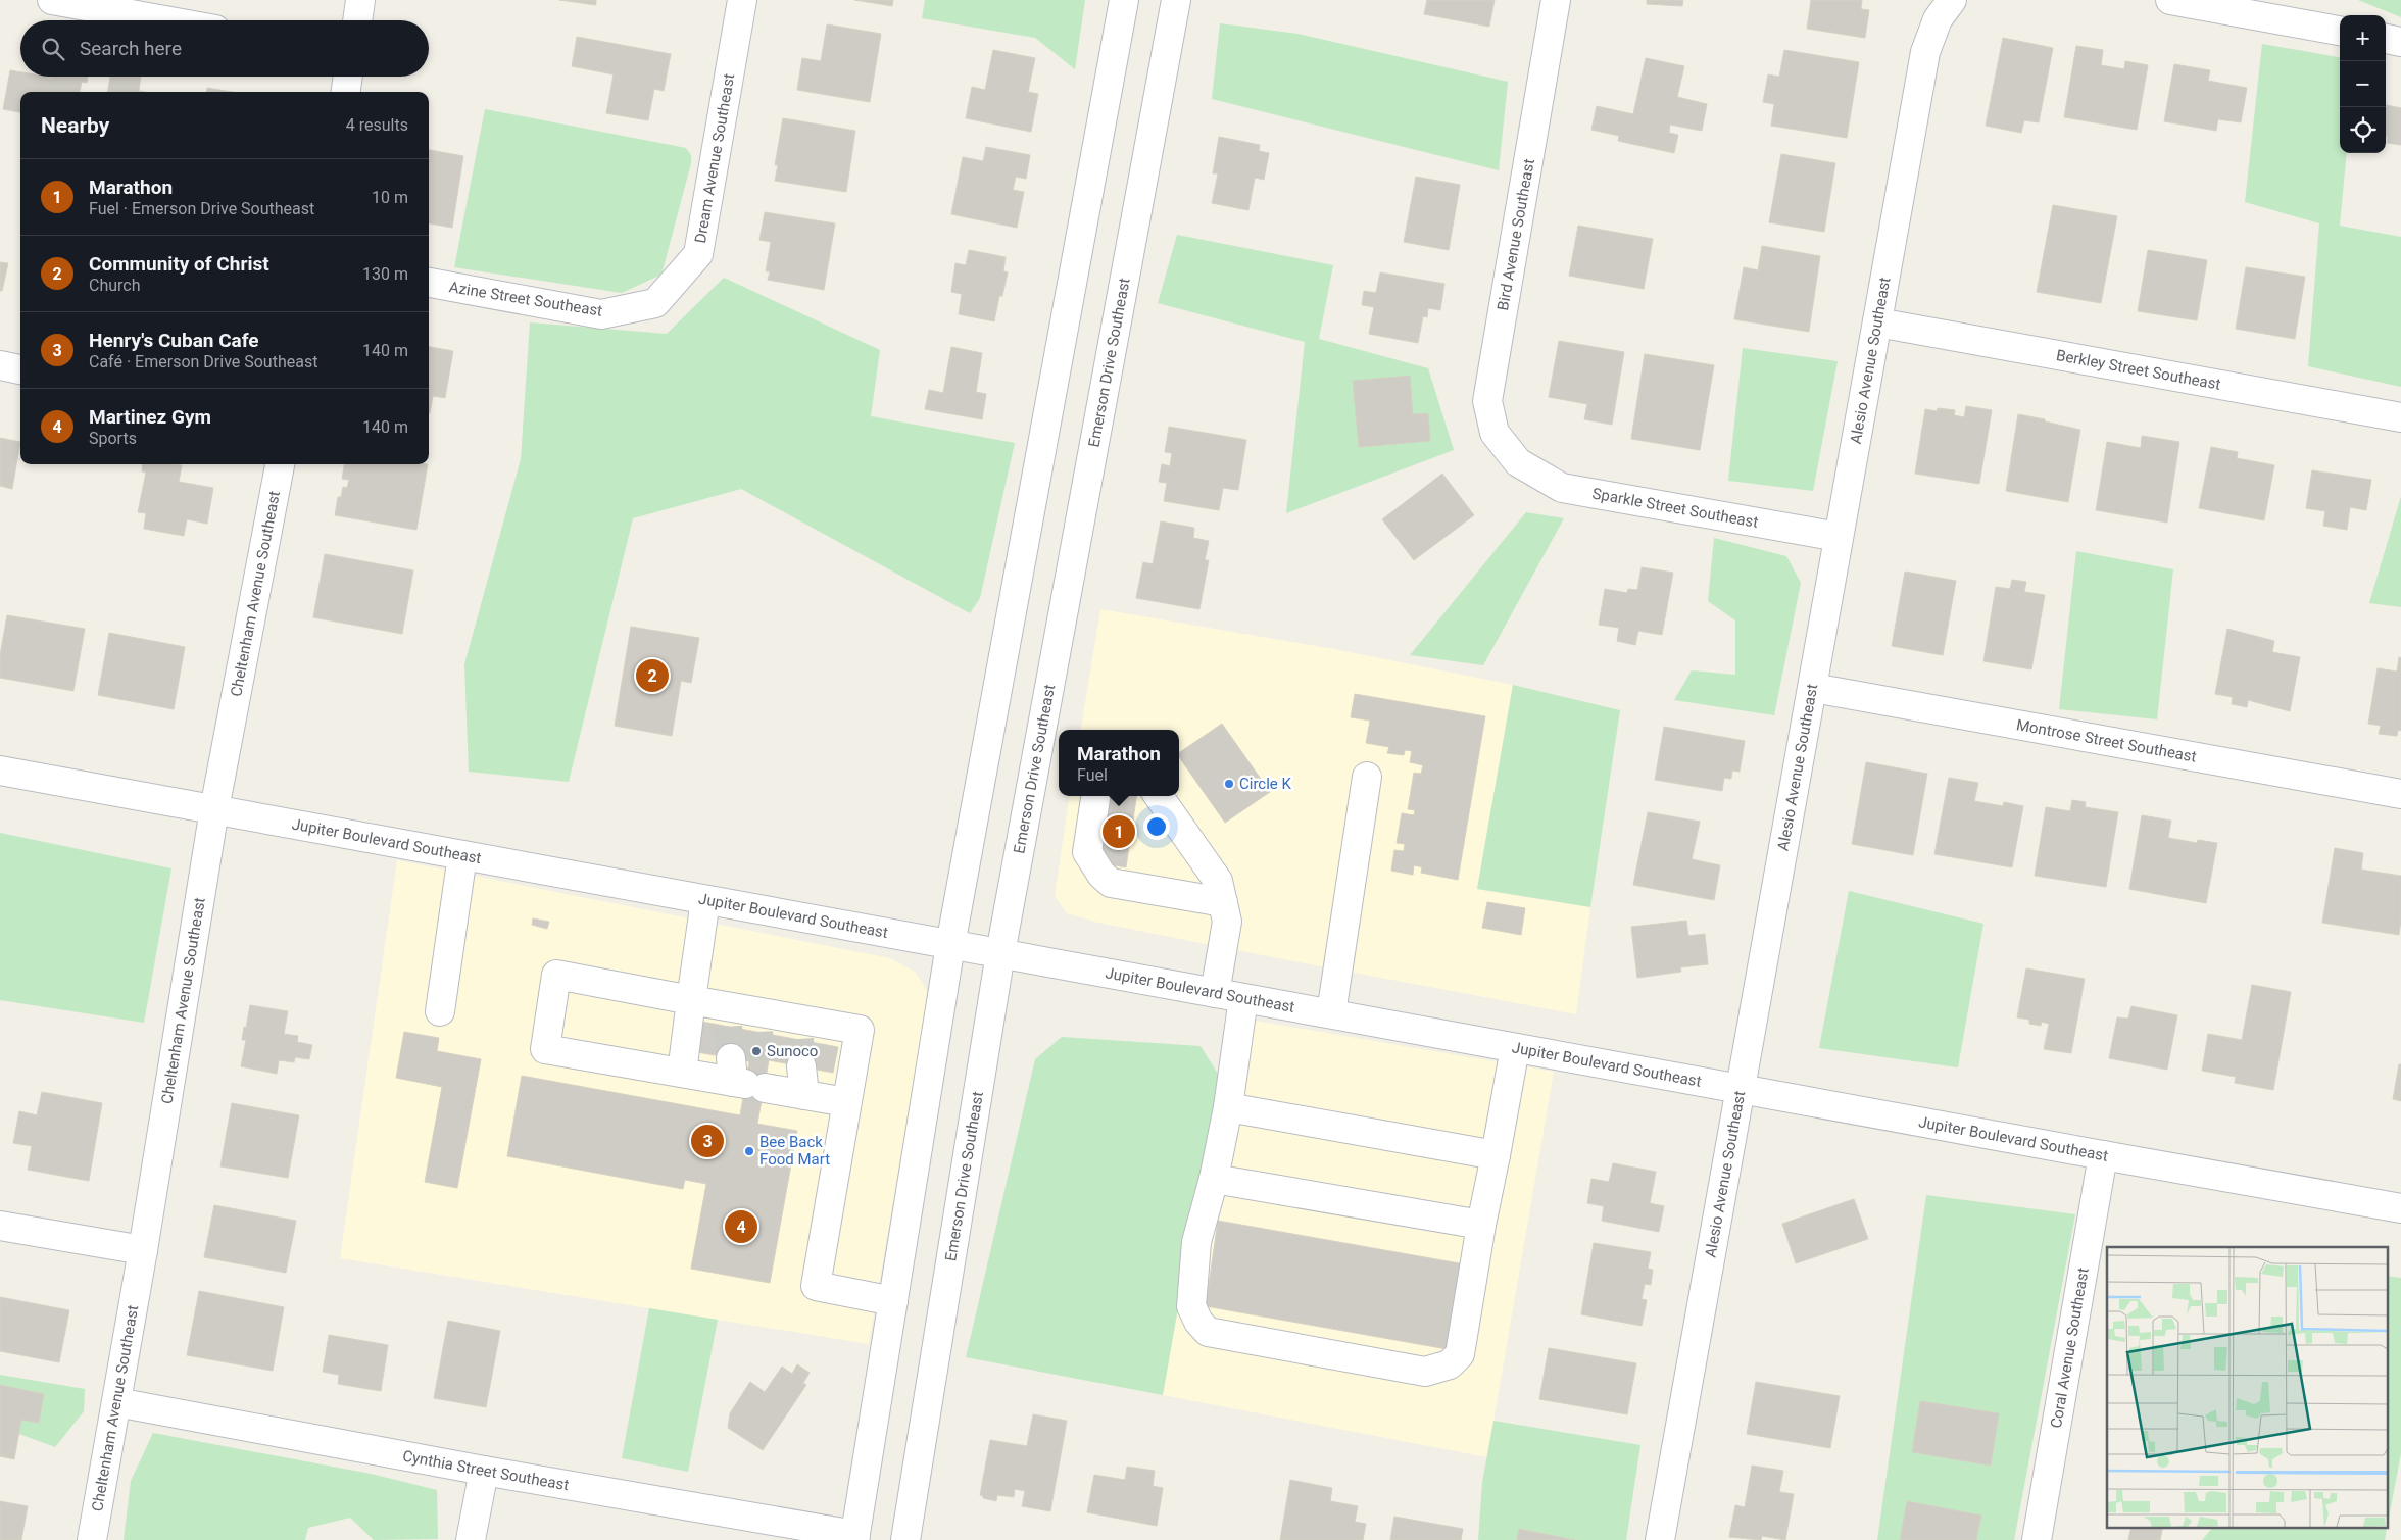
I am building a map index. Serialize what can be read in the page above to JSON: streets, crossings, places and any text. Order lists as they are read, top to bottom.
{
  "streets": {
    "street": [
      "Dream Avenue Southeast",
      "Bird Avenue Southeast",
      "Azine Street Southeast",
      "Alesio Avenue Southeast",
      "Emerson Drive Southeast",
      "Berkley Street Southeast",
      "Sparkle Street Southeast",
      "Cheltenham Avenue Southeast",
      "Montrose Street Southeast",
      "Jupiter Boulevard Southeast",
      "Coral Avenue Southeast",
      "Cynthia Street Southeast"
    ]
  },
  "crossings": [
    ["Dream Avenue Southeast", "Azine Street Southeast"],
    ["Bird Avenue Southeast", "Sparkle Street Southeast"],
    ["Alesio Avenue Southeast", "Berkley Street Southeast"],
    ["Alesio Avenue Southeast", "Sparkle Street Southeast"],
    ["Alesio Avenue Southeast", "Montrose Street Southeast"],
    ["Alesio Avenue Southeast", "Jupiter Boulevard Southeast"],
    ["Emerson Drive Southeast", "Jupiter Boulevard Southeast"],
    ["Cheltenham Avenue Southeast", "Jupiter Boulevard Southeast"],
    ["Cheltenham Avenue Southeast", "Cynthia Street Southeast"],
    ["Jupiter Boulevard Southeast", "Coral Avenue Southeast"]
  ],
  "places": ["Circle K", "Sunoco", "Bee Back Food Mart"],
  "page": {
    "map_buttons": ["+", "−"],
    "search": "Search here",
    "heading": ["Nearby", "4 results"],
    "list": [
      {
        "mark": "1",
        "name": "Marathon",
        "note": "Fuel · Emerson Drive Southeast",
        "value": "10 m"
      },
      {
        "mark": "2",
        "name": "Community of Christ",
        "note": "Church",
        "value": "130 m"
      },
      {
        "mark": "3",
        "name": "Henry's Cuban Cafe",
        "note": "Café · Emerson Drive Southeast",
        "value": "140 m"
      },
      {
        "mark": "4",
        "name": "Martinez Gym",
        "note": "Sports",
        "value": "140 m"
      }
    ],
    "pins": [
      "2",
      "1",
      "3",
      "4"
    ],
    "popup": ["Marathon", "Fuel"]
  }
}
